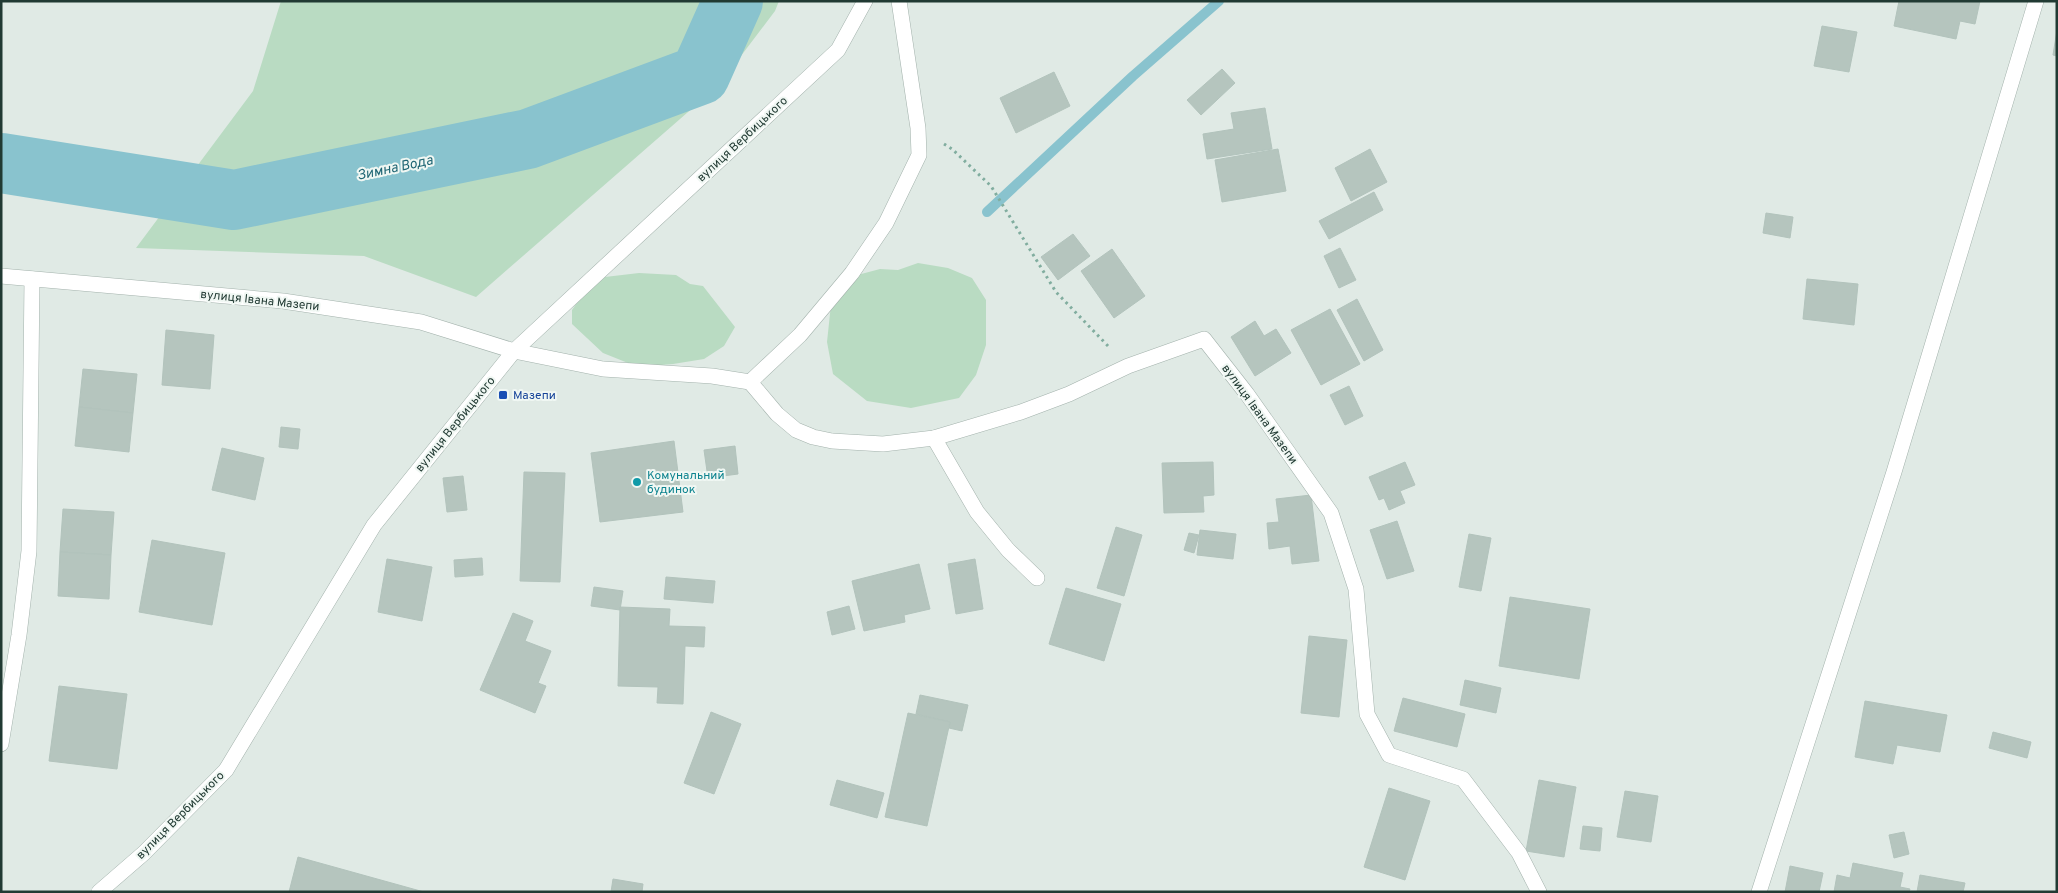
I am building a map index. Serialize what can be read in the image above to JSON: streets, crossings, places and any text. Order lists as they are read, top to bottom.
{
  "streets": {
    "street": ["вулиця Вербицького", "вулиця Івана Мазепи"]
  },
  "crossings": [
    ["вулиця Вербицького", "вулиця Івана Мазепи"]
  ],
  "water": ["Зимна Вода"],
  "places": {
    "transit": ["Мазепи"],
    "other": ["Комунальний будинок"]
  }
}
